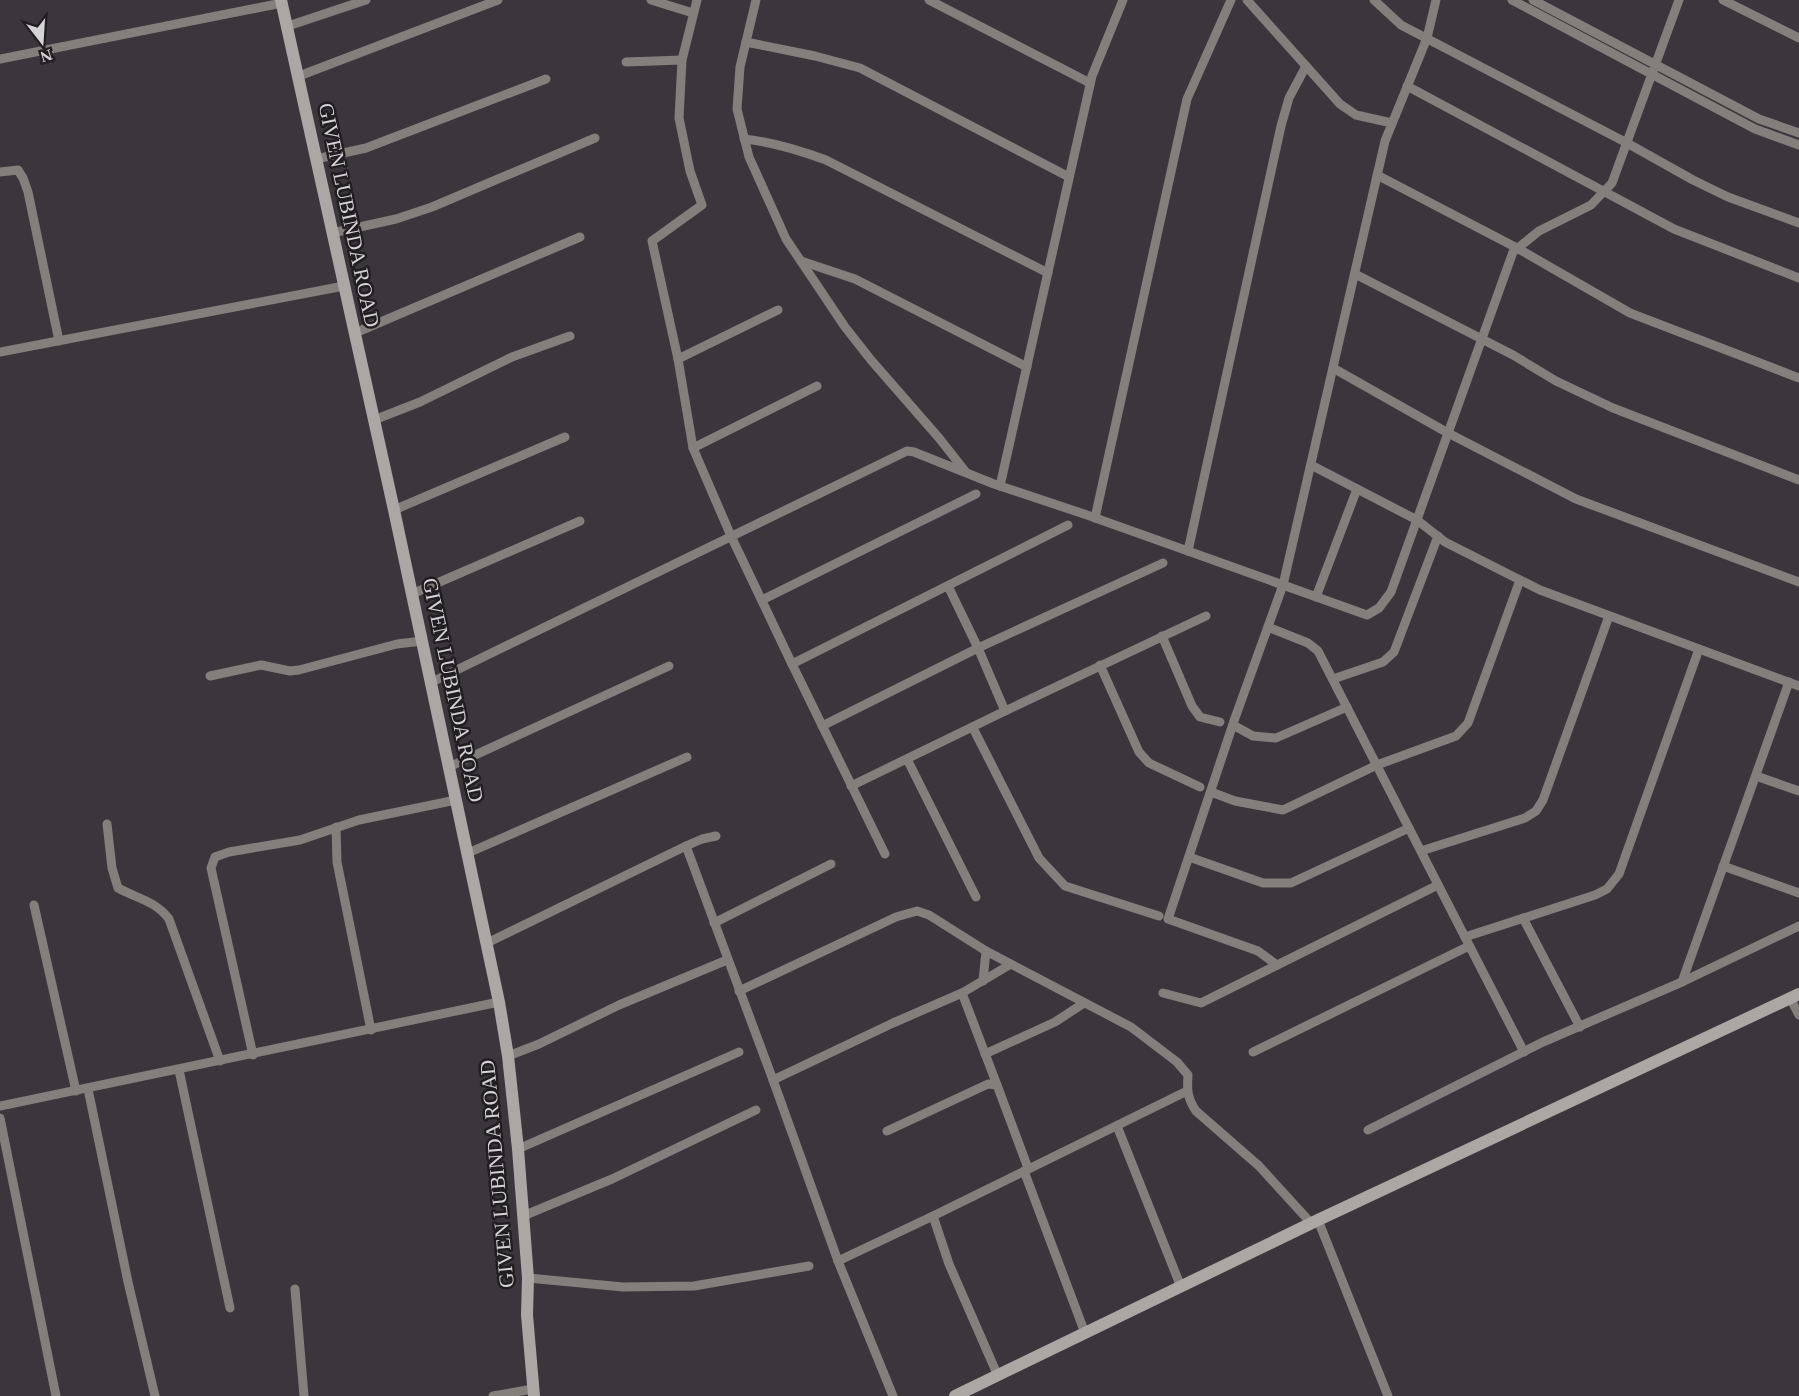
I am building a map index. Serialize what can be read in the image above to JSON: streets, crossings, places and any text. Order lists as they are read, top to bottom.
{
  "streets": {
    "street": ["GIVEN LUBINDA ROAD"]
  },
  "north": "bottom"
}
